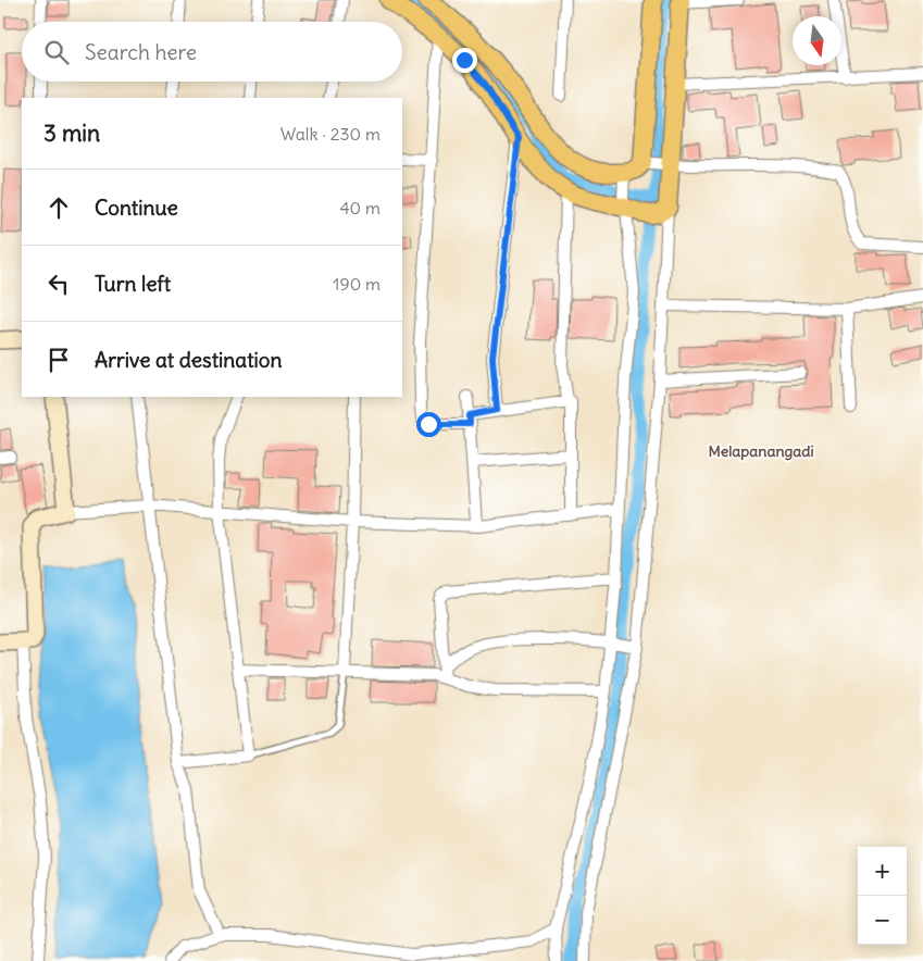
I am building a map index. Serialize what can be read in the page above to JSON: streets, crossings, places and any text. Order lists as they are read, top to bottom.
{
  "districts": ["Melapanangadi"],
  "north": "bottom",
  "page": {
    "search": "Search here",
    "heading": ["3 min", "Walk · 230 m"],
    "list": [
      ["Continue", "40 m"],
      ["Turn left", "190 m"],
      "Arrive at destination"
    ],
    "map_buttons": ["+", "−"]
  }
}
